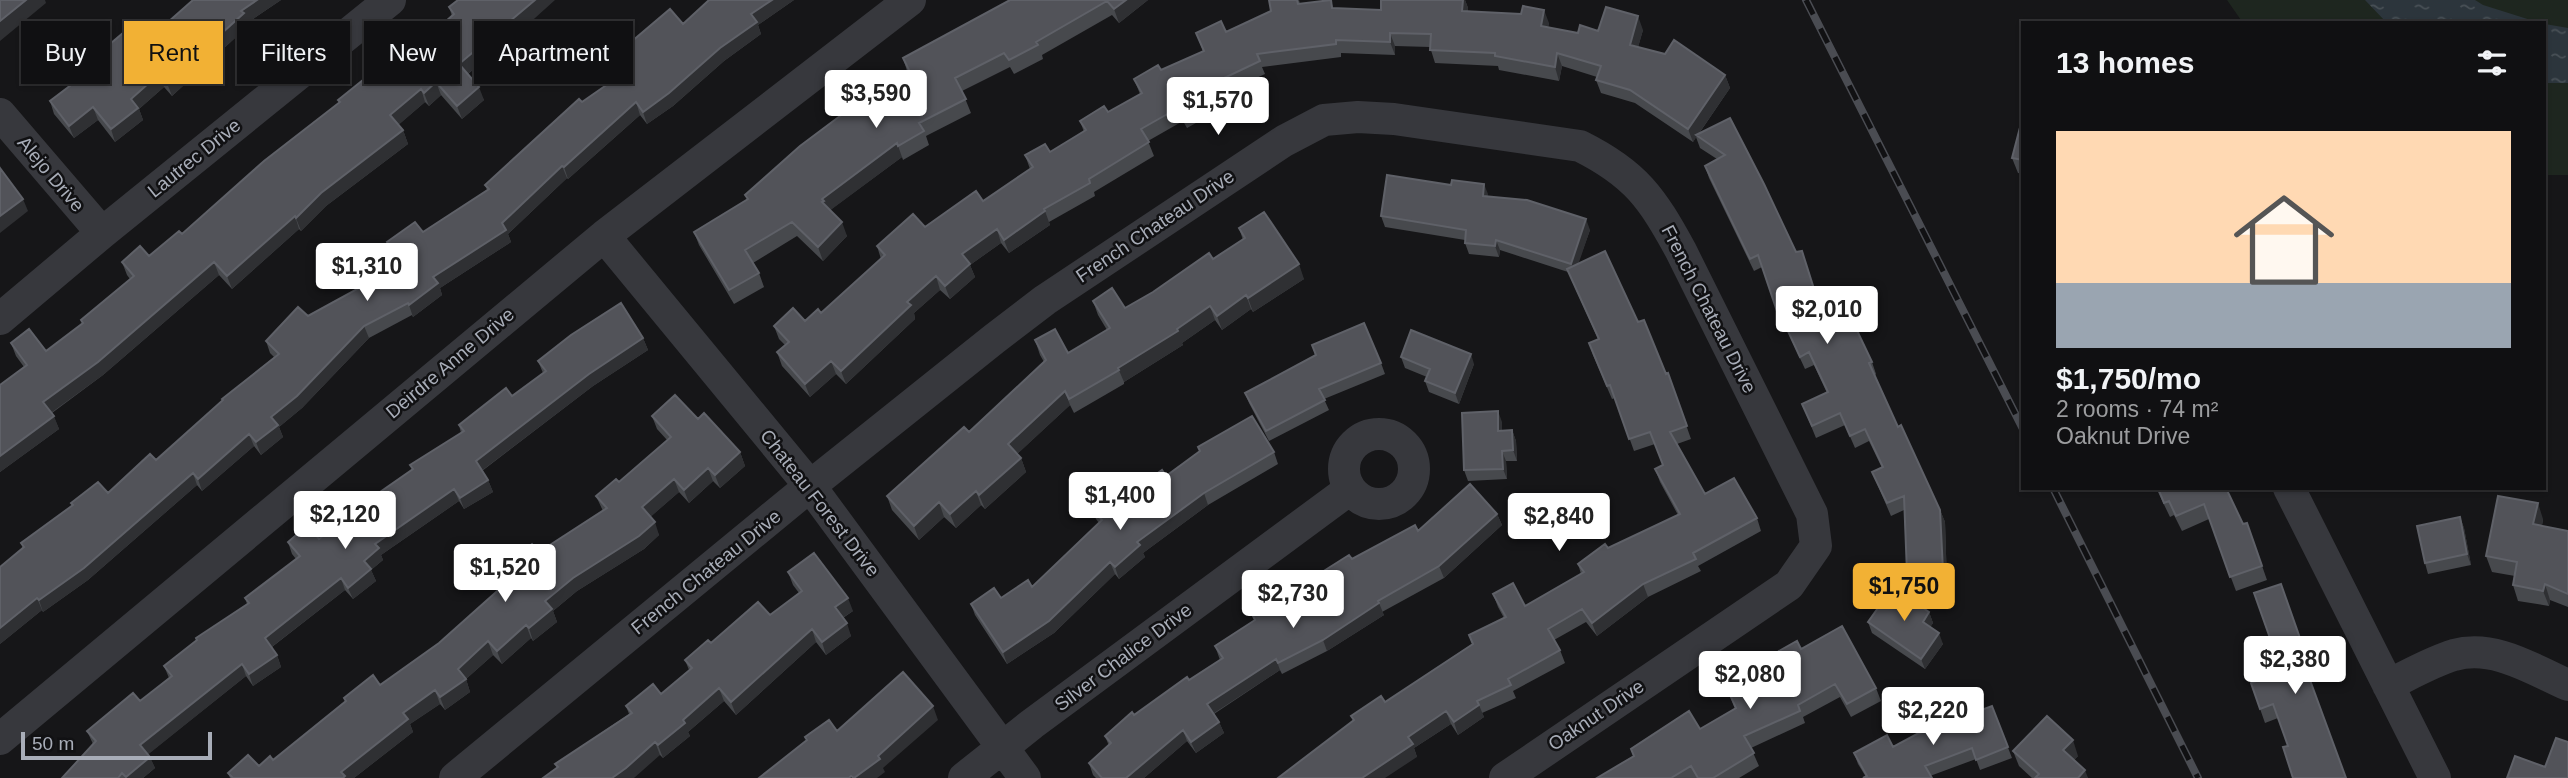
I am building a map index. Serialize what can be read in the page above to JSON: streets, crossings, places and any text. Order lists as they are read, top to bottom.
{
  "streets": {
    "street": [
      "Lautrec Drive",
      "Alejo Drive",
      "French Chateau Drive",
      "Deirdre Anne Drive",
      "Chateau Forest Drive",
      "Silver Chalice Drive",
      "Oaknut Drive"
    ]
  },
  "crossings": [
    ["Lautrec Drive", "Alejo Drive"],
    ["French Chateau Drive", "Chateau Forest Drive"],
    ["French Chateau Drive", "Oaknut Drive"],
    ["Deirdre Anne Drive", "Chateau Forest Drive"],
    ["Chateau Forest Drive", "Silver Chalice Drive"]
  ],
  "scale_bar": "50 m",
  "page": {
    "chip": [
      "Buy",
      "Rent",
      "Filters",
      "New",
      "Apartment"
    ],
    "heading": "13 homes",
    "price": [
      "$3,590",
      "$1,570",
      "$1,310",
      "$2,010",
      "$1,400",
      "$2,120",
      "$2,840",
      "$1,520",
      "$1,750",
      "$2,730",
      "$2,380",
      "$2,080",
      "$2,220"
    ],
    "list": [
      {
        "name": "$1,750/mo",
        "note": "2 rooms · 74 m² · Oaknut Drive"
      }
    ],
    "scale": "50 m"
  }
}
